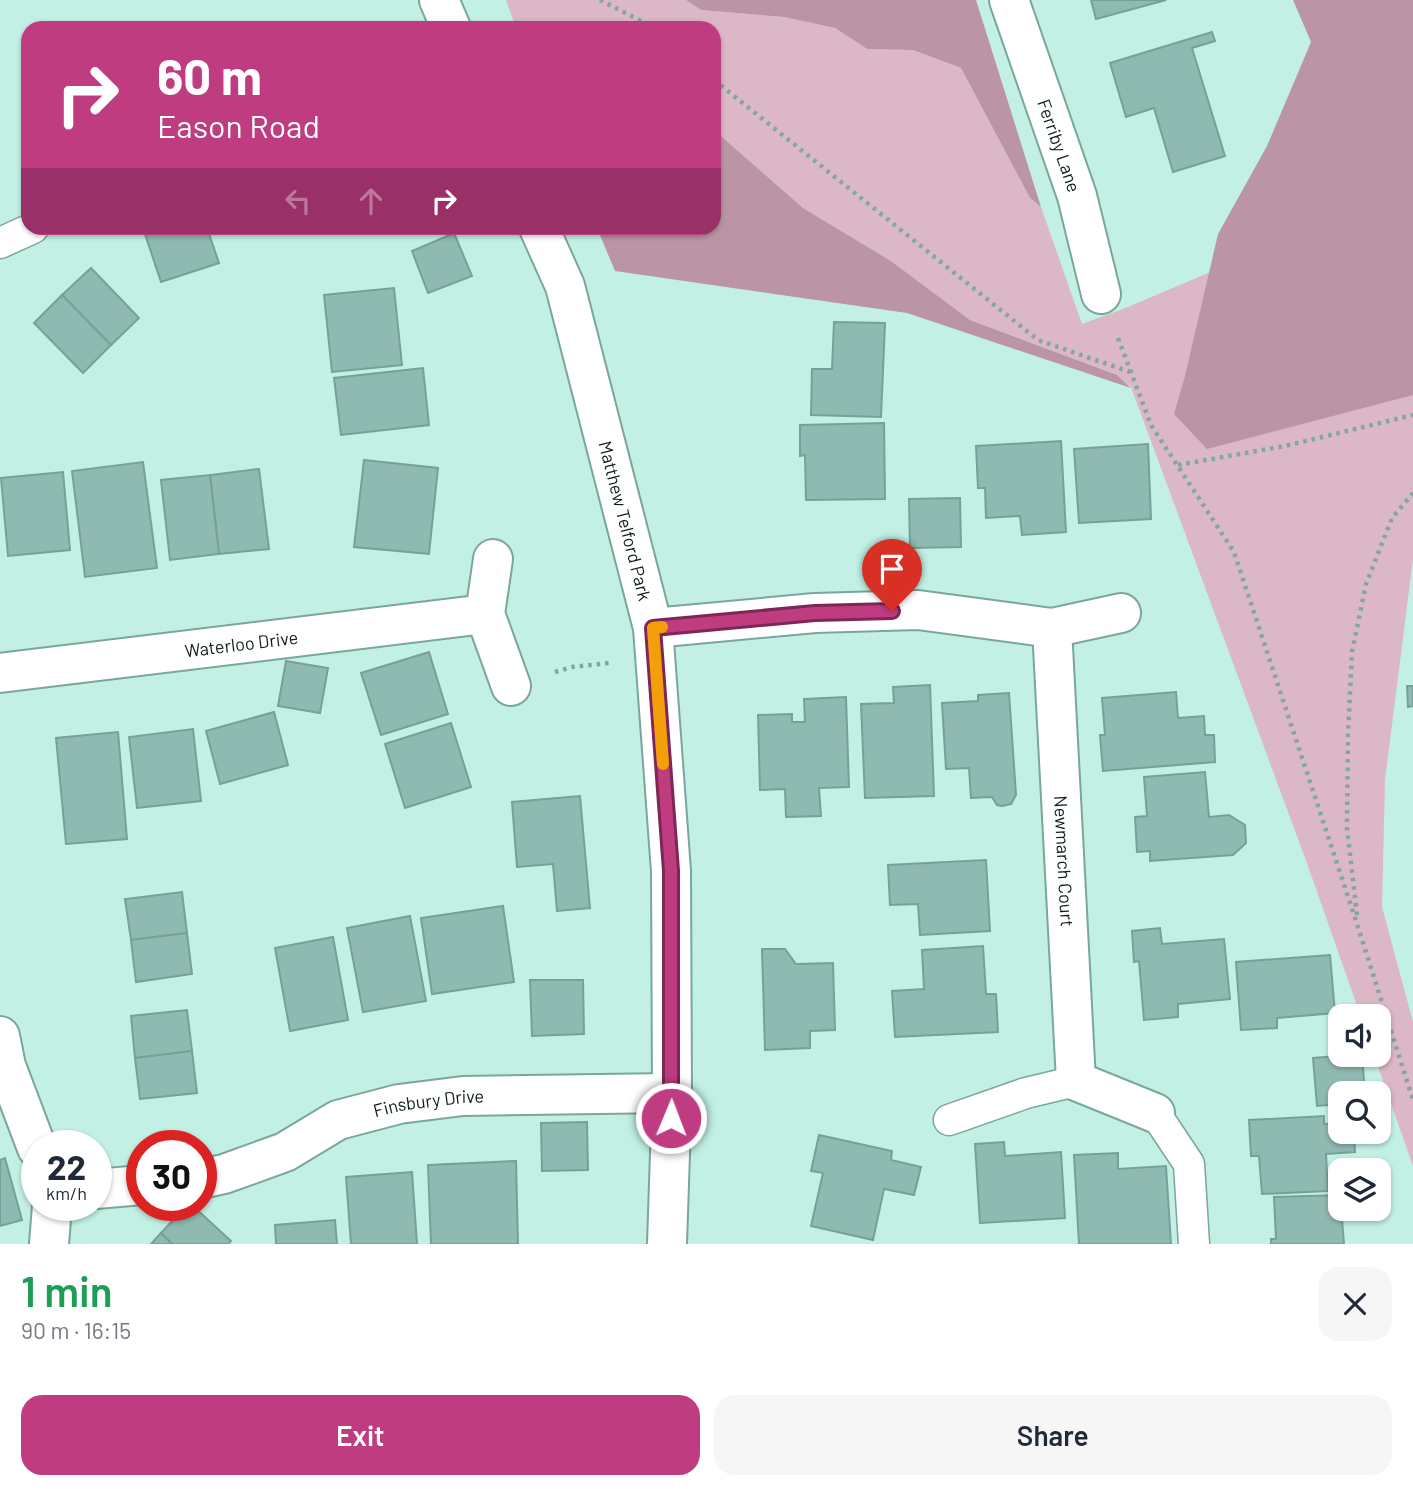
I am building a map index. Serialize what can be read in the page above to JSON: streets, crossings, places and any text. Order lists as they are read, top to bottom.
{
  "streets": {
    "street": [
      "Ferriby Lane",
      "Matthew Telford Park",
      "Waterloo Drive",
      "Newmarch Court",
      "Finsbury Drive"
    ]
  },
  "crossings": [
    ["Matthew Telford Park", "Finsbury Drive"]
  ],
  "page": {
    "turn": ["60 m", "Eason Road"],
    "speed": "22 km/h",
    "limit": "30",
    "heading": ["1 min", "90 m · 16:15"],
    "buttons": ["Exit", "Share"]
  }
}
